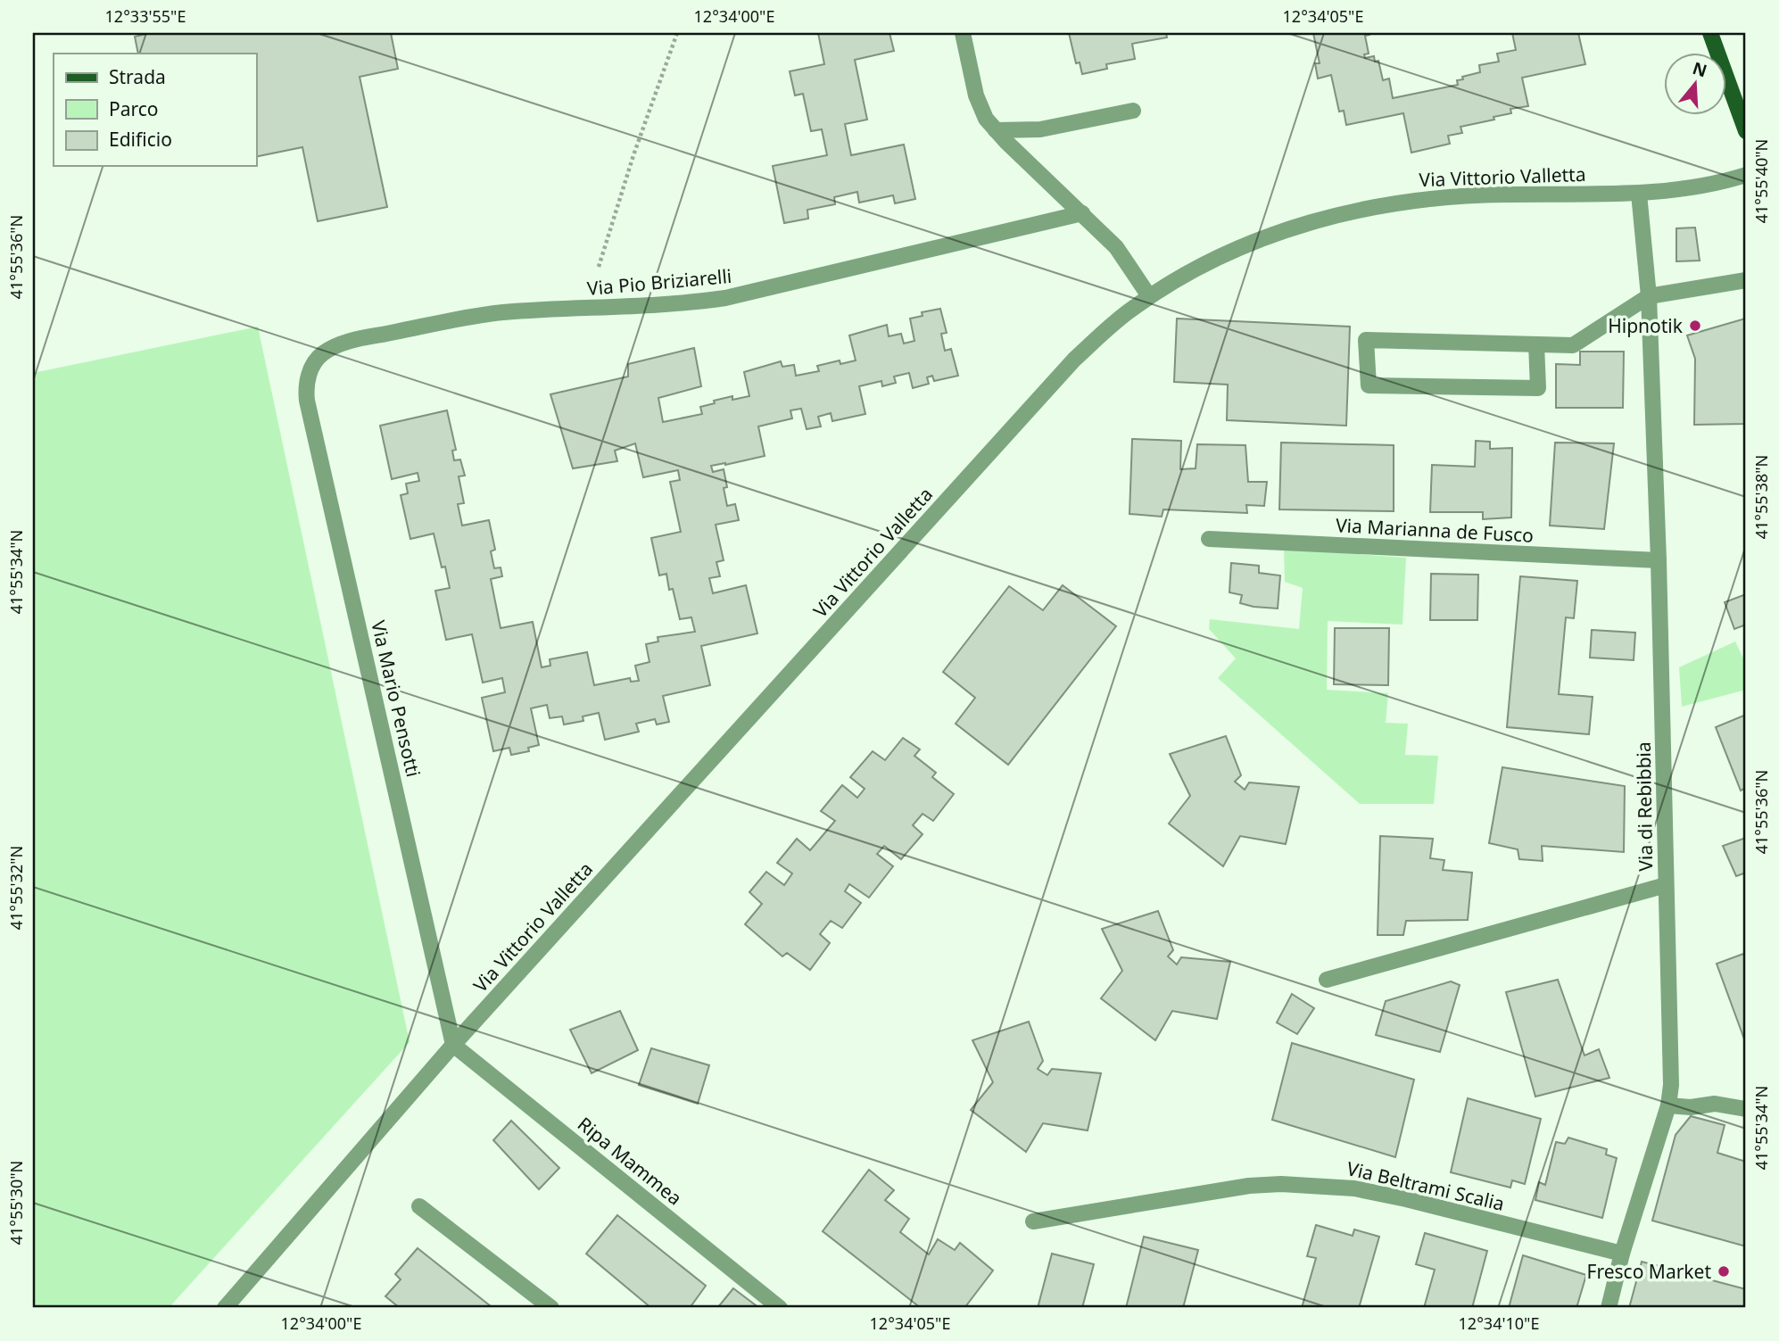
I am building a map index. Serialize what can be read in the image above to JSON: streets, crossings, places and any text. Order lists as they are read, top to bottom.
{
  "streets": {
    "street": [
      "Via Vittorio Valletta",
      "Via Pio Briziarelli",
      "Via Marianna de Fusco",
      "Via Mario Pensotti",
      "Via di Rebibbia",
      "Ripa Mammea",
      "Via Beltrami Scalia"
    ]
  },
  "crossings": [
    ["Via Vittorio Valletta", "Via Mario Pensotti"],
    ["Via Vittorio Valletta", "Via di Rebibbia"],
    ["Via Vittorio Valletta", "Ripa Mammea"],
    ["Via Pio Briziarelli", "Via Mario Pensotti"],
    ["Via Marianna de Fusco", "Via di Rebibbia"],
    ["Via Mario Pensotti", "Ripa Mammea"],
    ["Via di Rebibbia", "Via Beltrami Scalia"]
  ],
  "places": ["Hipnotik", "Fresco Market"],
  "legend": ["Strada", "Parco", "Edificio"],
  "north": "top",
  "coordinates": [
    "12°33'55\"E",
    "12°34'00\"E",
    "12°34'05\"E",
    "41°55'40\"N",
    "41°55'36\"N",
    "41°55'38\"N",
    "41°55'34\"N",
    "41°55'32\"N",
    "41°55'30\"N",
    "12°34'10\"E"
  ]
}
